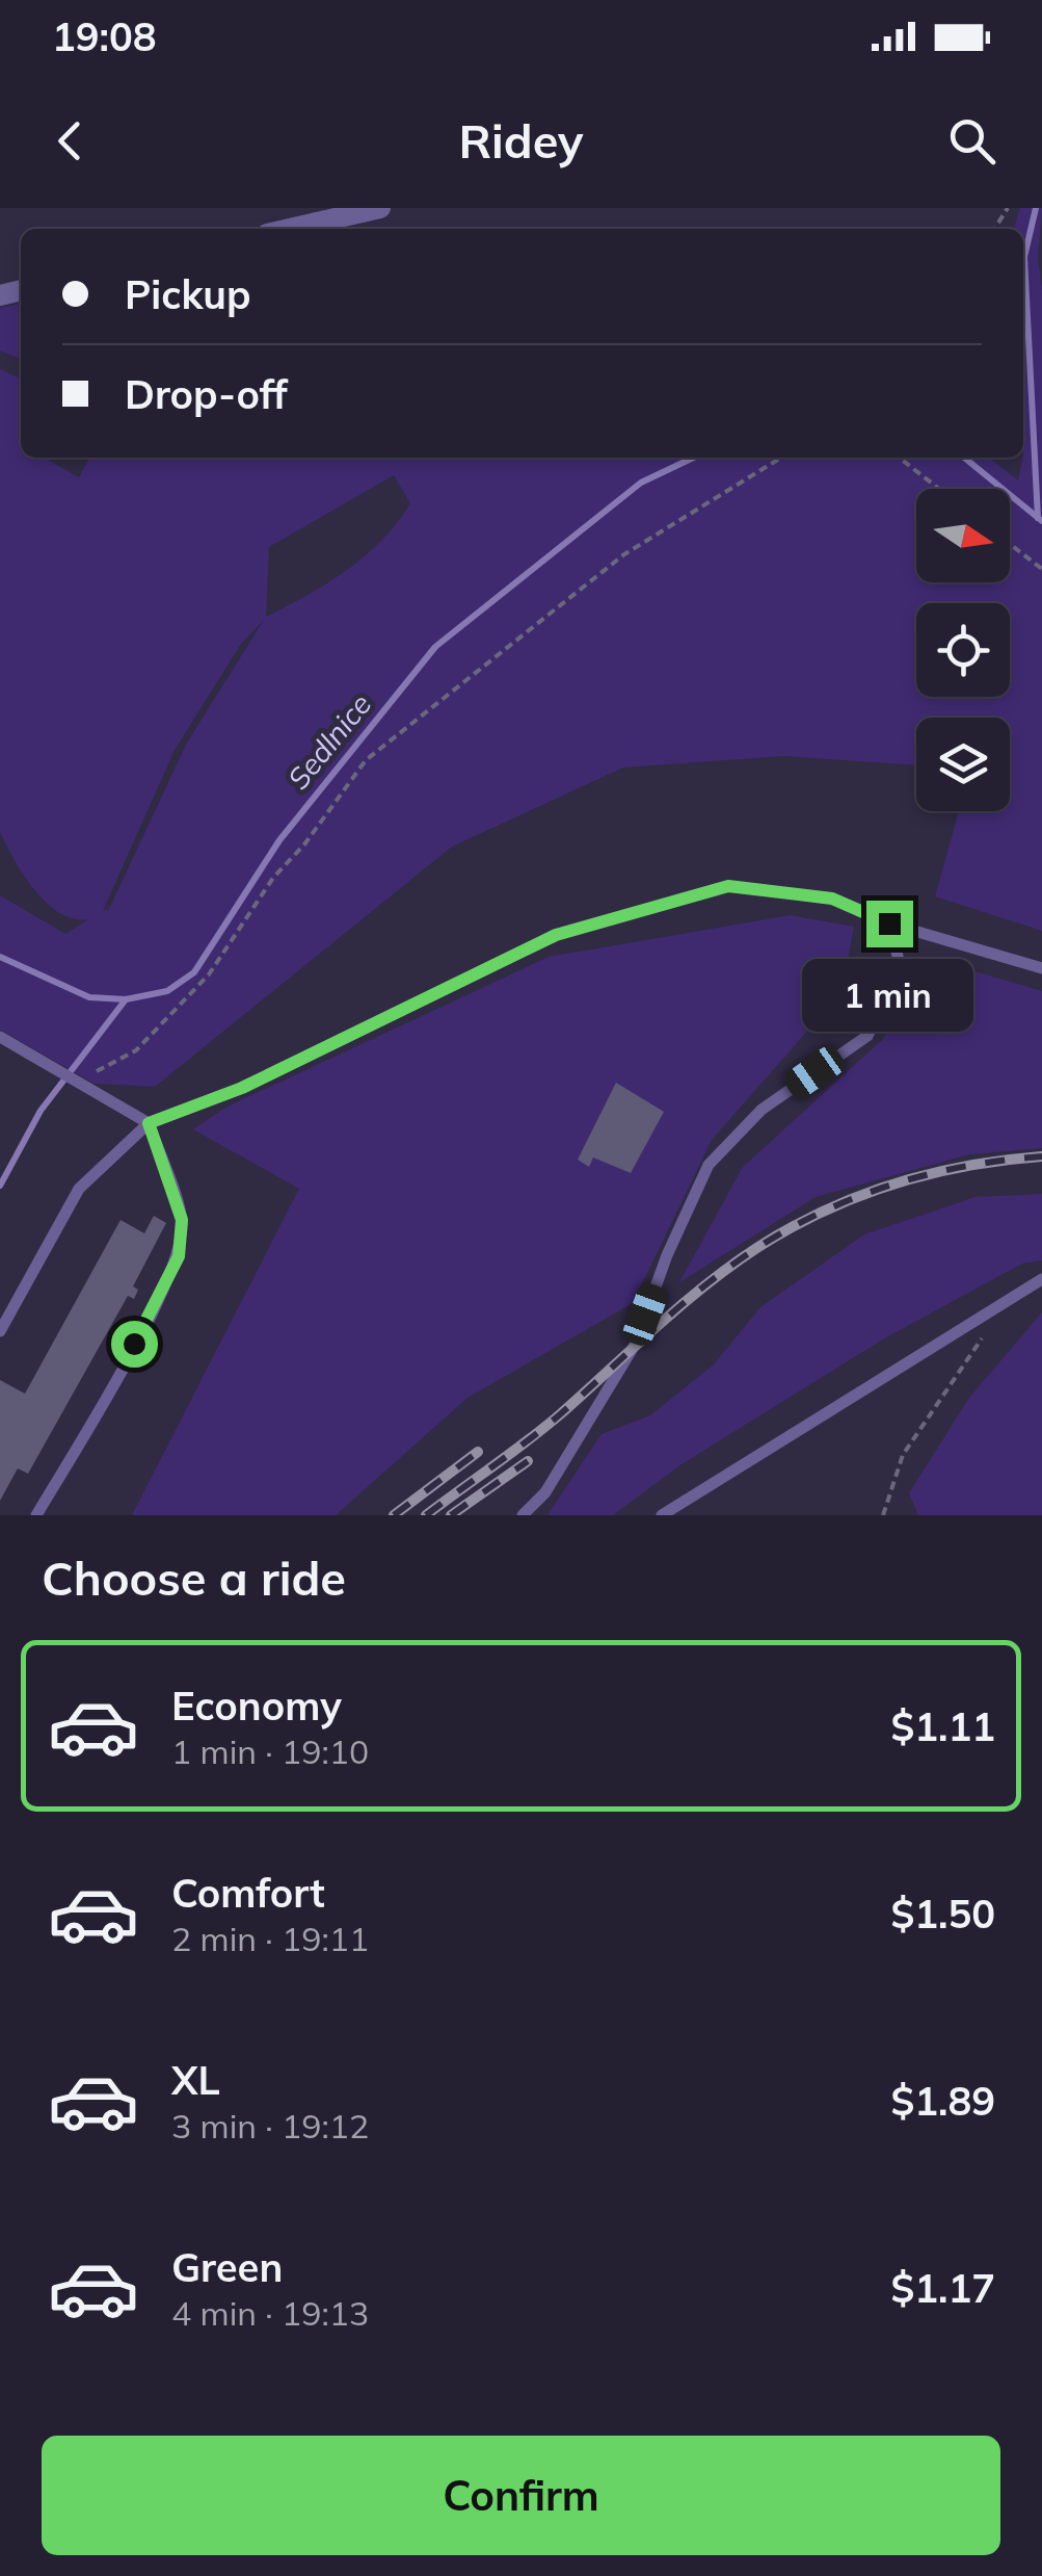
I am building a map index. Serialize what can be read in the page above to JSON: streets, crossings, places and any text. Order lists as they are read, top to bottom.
{
  "water": ["Sedlnice"],
  "north": "right",
  "page": {
    "status": "19:08",
    "header": "Ridey",
    "banner": ["Pickup", "Drop-off"],
    "bubble": "1 min",
    "heading": "Choose a ride",
    "list": [
      {
        "name": "Economy",
        "note": "1 min · 19:10",
        "value": "$1.11"
      },
      {
        "name": "Comfort",
        "note": "2 min · 19:11",
        "value": "$1.50"
      },
      {
        "name": "XL",
        "note": "3 min · 19:12",
        "value": "$1.89"
      },
      {
        "name": "Green",
        "note": "4 min · 19:13",
        "value": "$1.17"
      }
    ],
    "buttons": "Confirm"
  }
}
